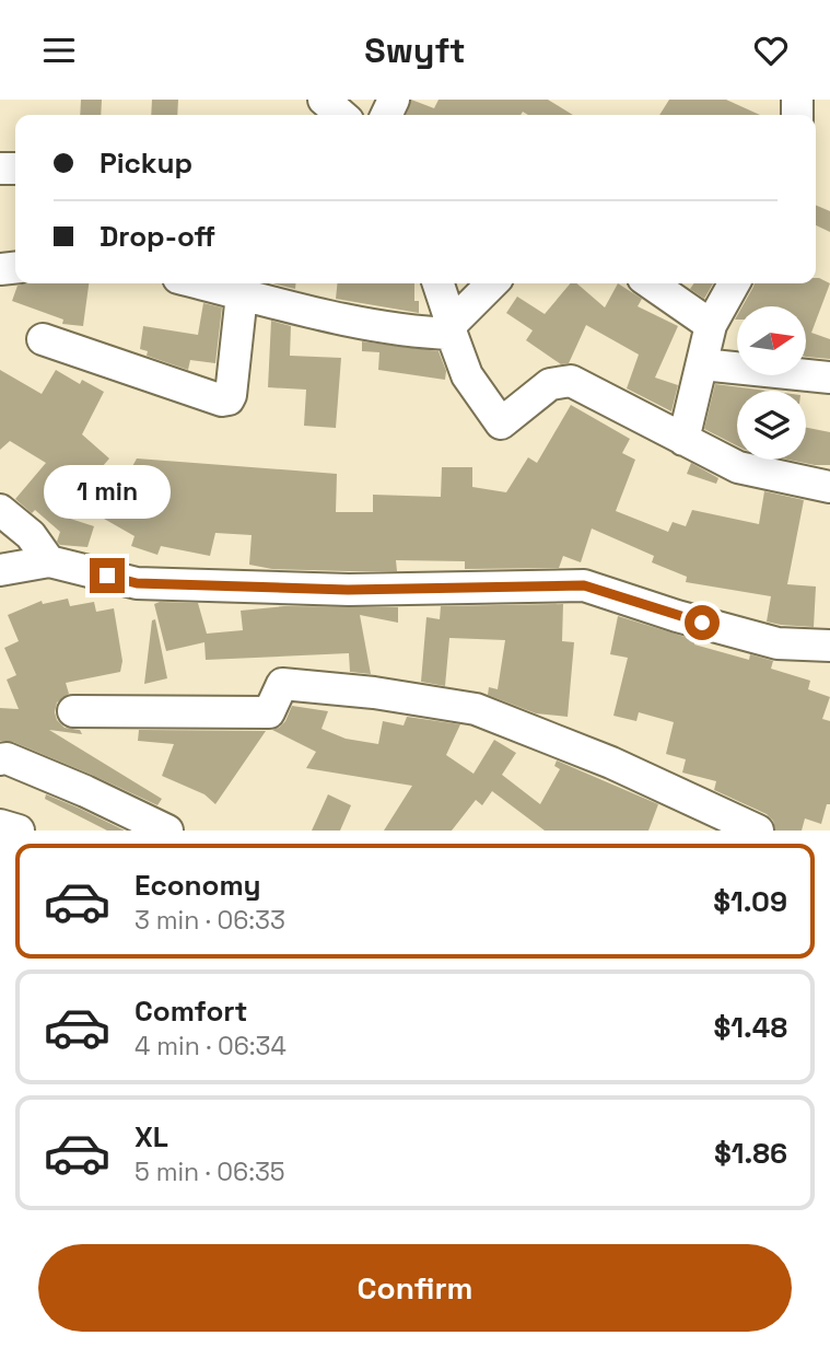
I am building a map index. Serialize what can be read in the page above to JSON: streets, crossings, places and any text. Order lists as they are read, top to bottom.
{
  "north": "right",
  "page": {
    "header": "Swyft",
    "banner": ["Pickup", "Drop-off"],
    "bubble": "1 min",
    "list": [
      {
        "name": "Economy",
        "note": "3 min · 06:33",
        "value": "$1.09"
      },
      {
        "name": "Comfort",
        "note": "4 min · 06:34",
        "value": "$1.48"
      },
      {
        "name": "XL",
        "note": "5 min · 06:35",
        "value": "$1.86"
      }
    ],
    "buttons": "Confirm"
  }
}
